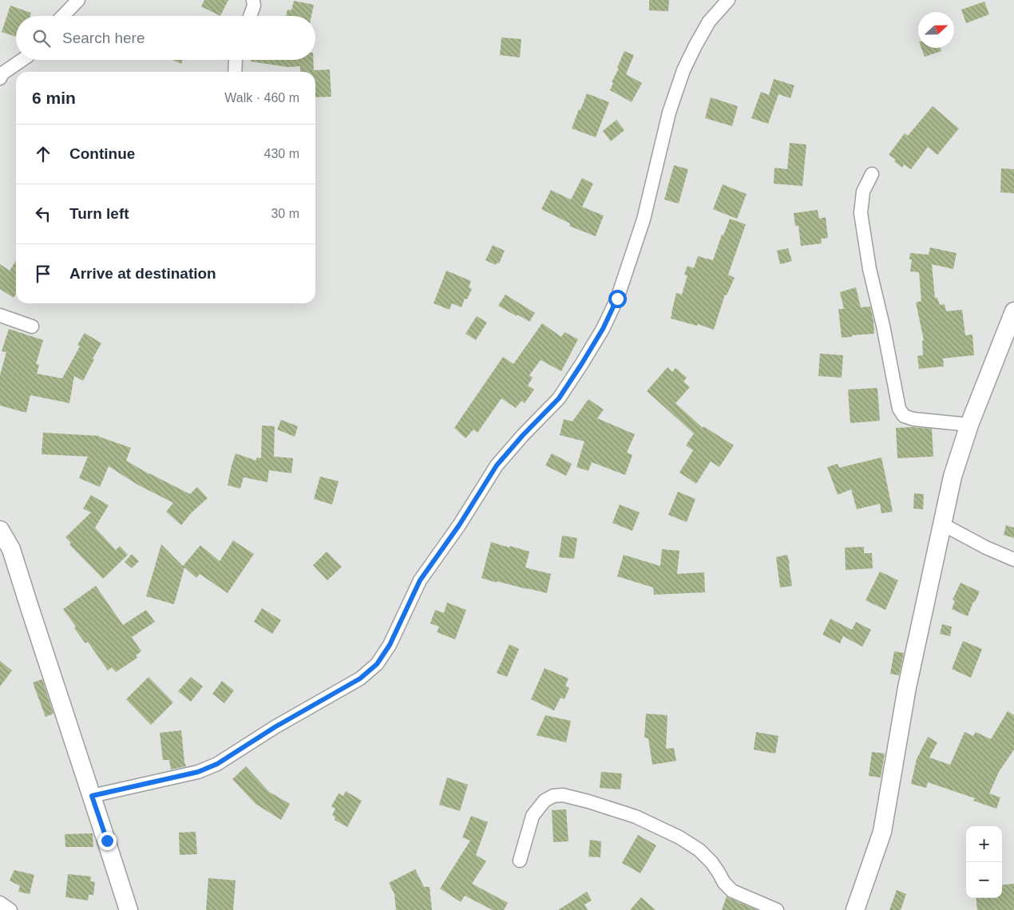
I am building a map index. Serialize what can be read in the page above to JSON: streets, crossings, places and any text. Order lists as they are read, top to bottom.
{
  "north": "right",
  "page": {
    "search": "Search here",
    "heading": ["6 min", "Walk · 460 m"],
    "list": [
      ["Continue", "430 m"],
      ["Turn left", "30 m"],
      "Arrive at destination"
    ],
    "map_buttons": ["+", "−"]
  }
}
